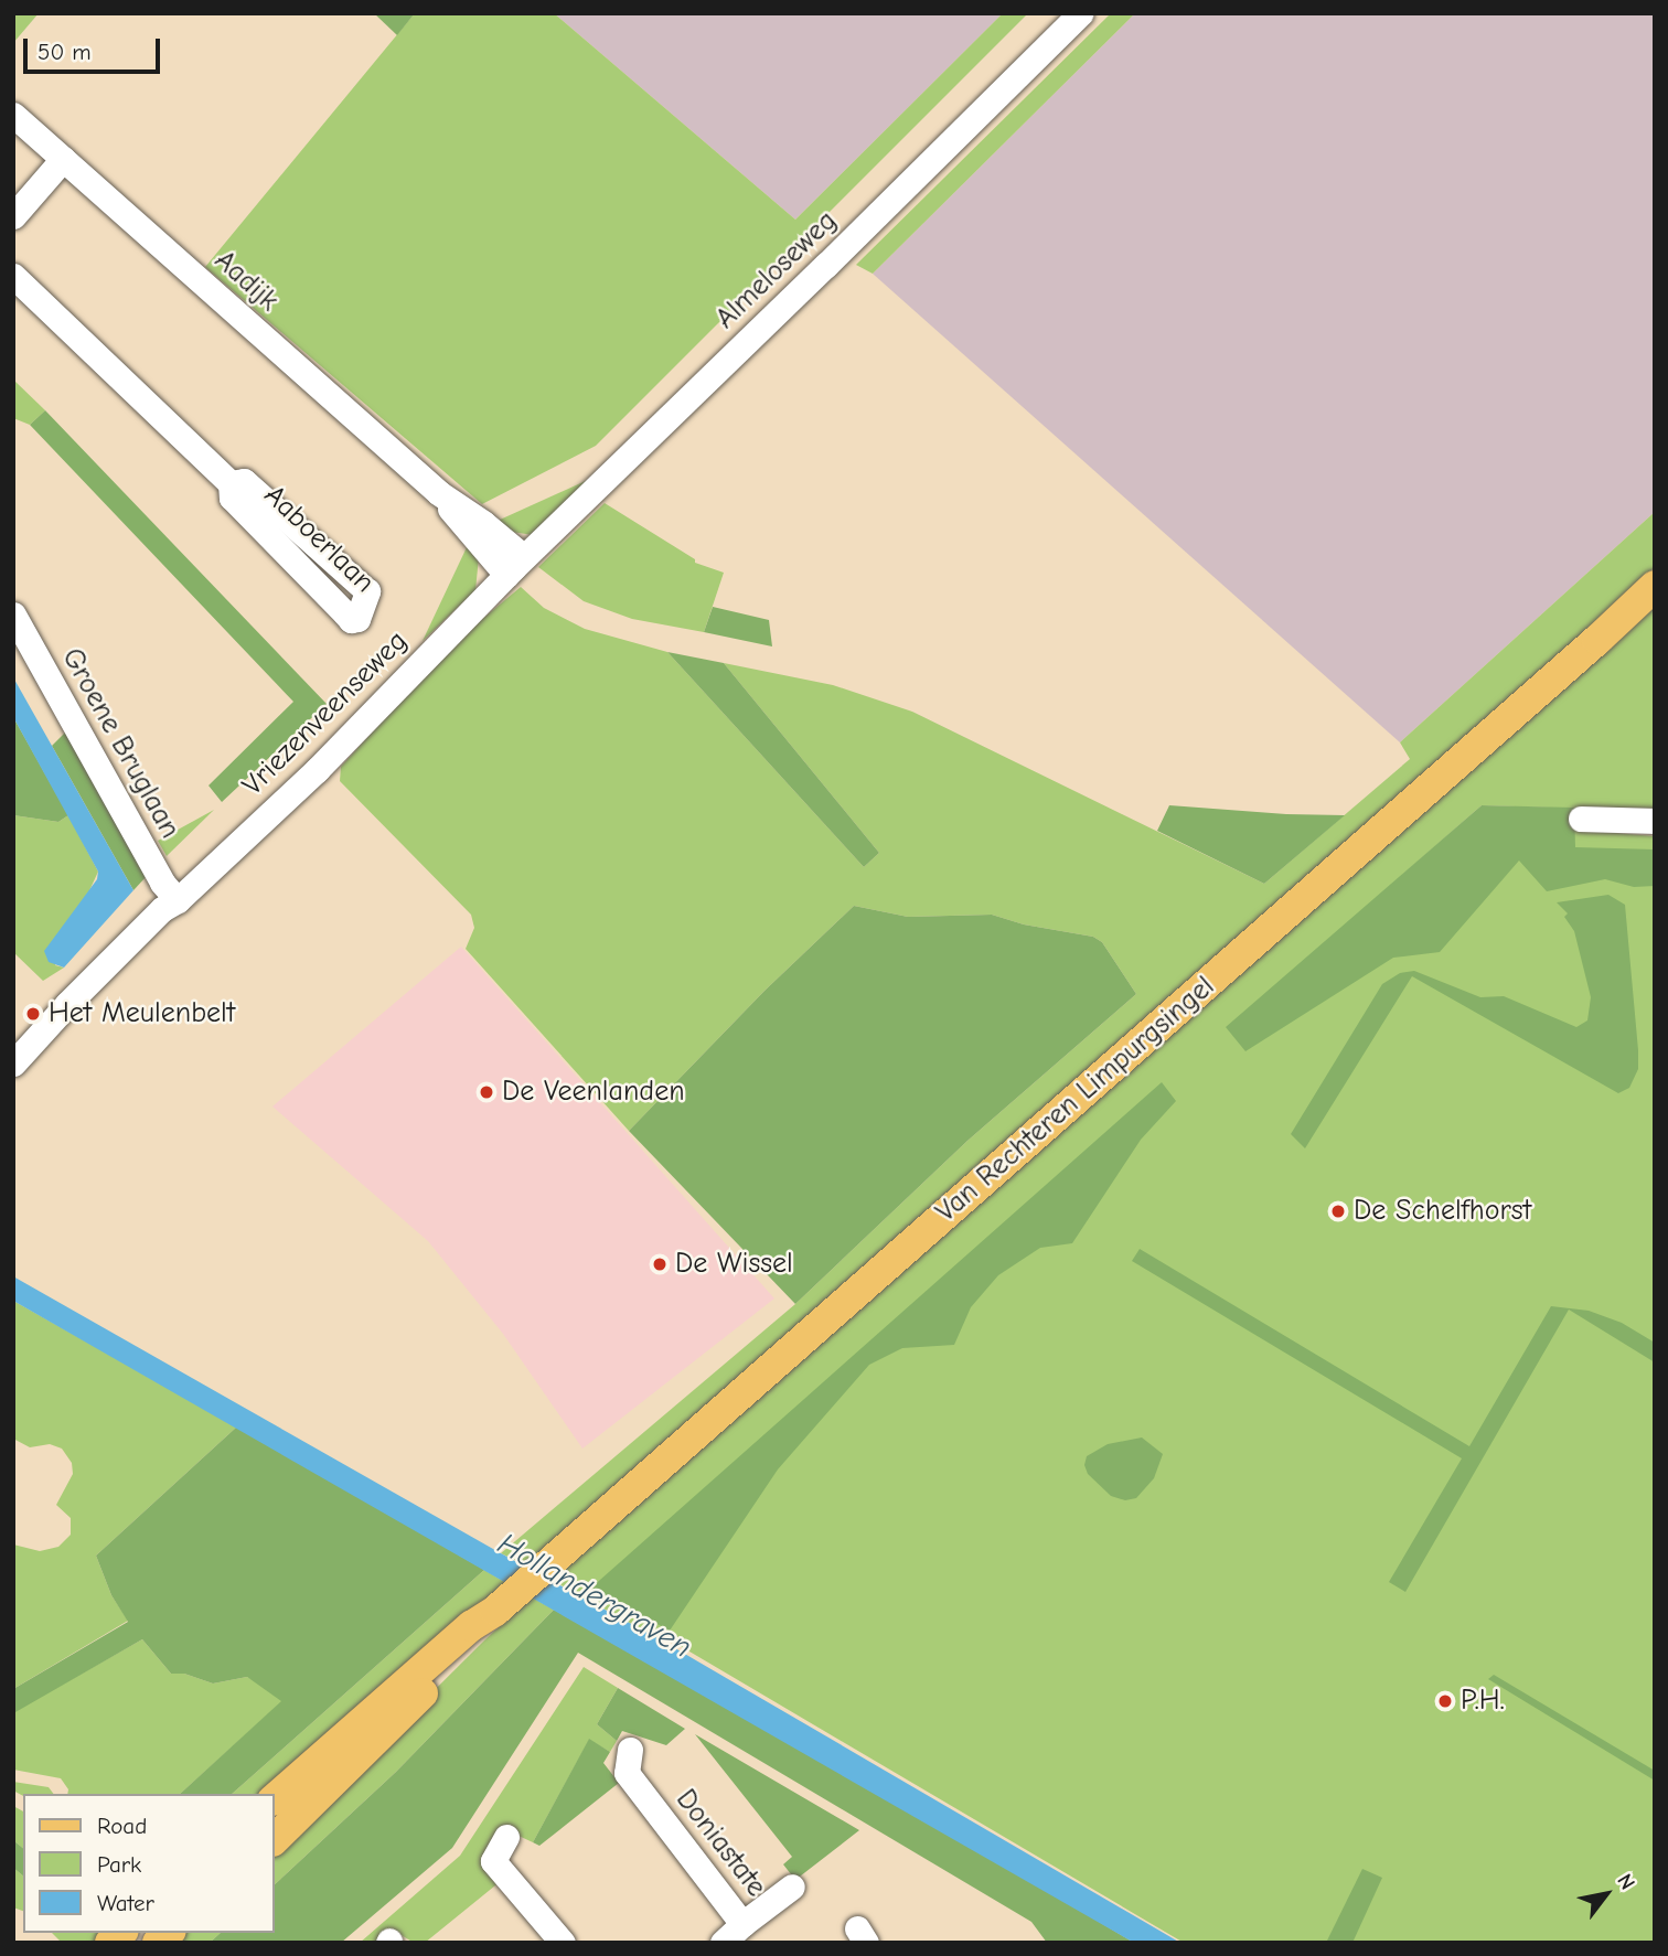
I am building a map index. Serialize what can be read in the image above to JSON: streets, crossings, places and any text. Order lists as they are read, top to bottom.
{
  "streets": {
    "main road": ["Van Rechteren Limpurgsingel"],
    "street": [
      "Almeloseweg",
      "Aadijk",
      "Aaboerlaan",
      "Vriezenveenseweg",
      "Groene Bruglaan",
      "Doniastate"
    ]
  },
  "crossings": [
    ["Almeloseweg", "Aadijk"],
    ["Almeloseweg", "Vriezenveenseweg"],
    ["Aadijk", "Vriezenveenseweg"],
    ["Vriezenveenseweg", "Groene Bruglaan"]
  ],
  "water": ["Hollandergraven"],
  "places": [
    "Het Meulenbelt",
    "De Veenlanden",
    "De Schelfhorst",
    "De Wissel",
    "P.H."
  ],
  "legend": ["Road", "Park", "Water"],
  "scale_bar": "50 m",
  "north": "top right"
}
